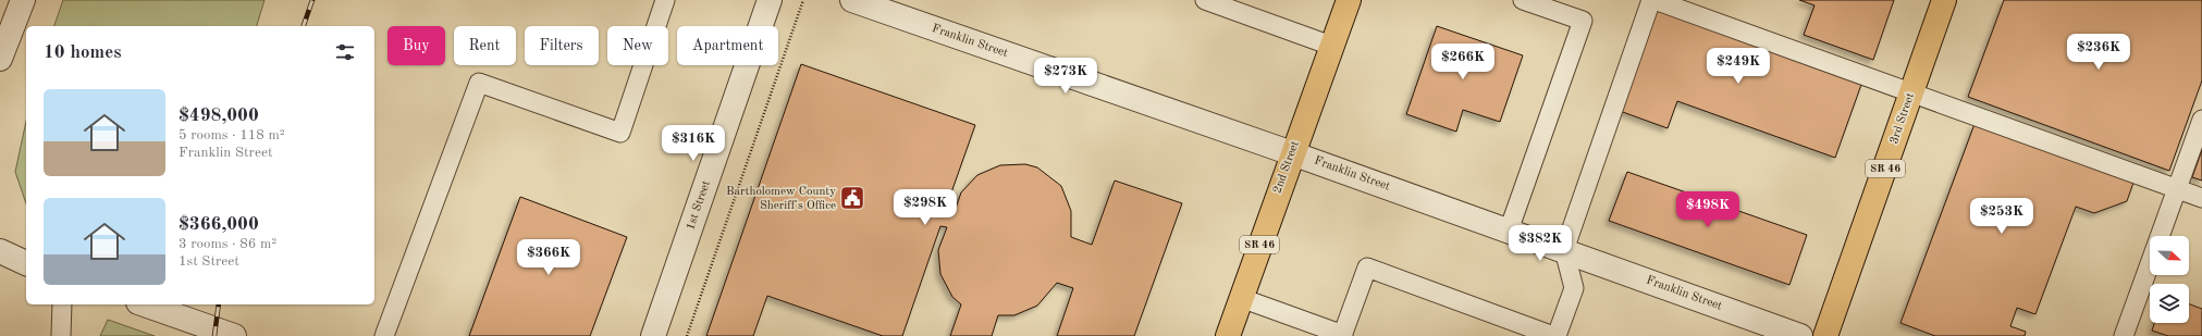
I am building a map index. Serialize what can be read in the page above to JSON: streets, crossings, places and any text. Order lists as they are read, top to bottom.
{
  "streets": {
    "highway": ["3rd Street", "2nd Street", "SR 46"],
    "street": ["Franklin Street", "1st Street"]
  },
  "crossings": [
    ["Franklin Street", "2nd Street"]
  ],
  "places": {
    "public building": ["Bartholomew County Sheriff's Office"]
  },
  "north": "right",
  "page": {
    "chip": [
      "Buy",
      "Rent",
      "Filters",
      "New",
      "Apartment"
    ],
    "heading": "10 homes",
    "price": [
      "$236K",
      "$266K",
      "$249K",
      "$273K",
      "$316K",
      "$298K",
      "$498K",
      "$253K",
      "$382K",
      "$366K"
    ],
    "list": [
      {
        "name": "$498,000",
        "note": "5 rooms · 118 m² · Franklin Street"
      },
      {
        "name": "$366,000",
        "note": "3 rooms · 86 m² · 1st Street"
      }
    ]
  }
}
